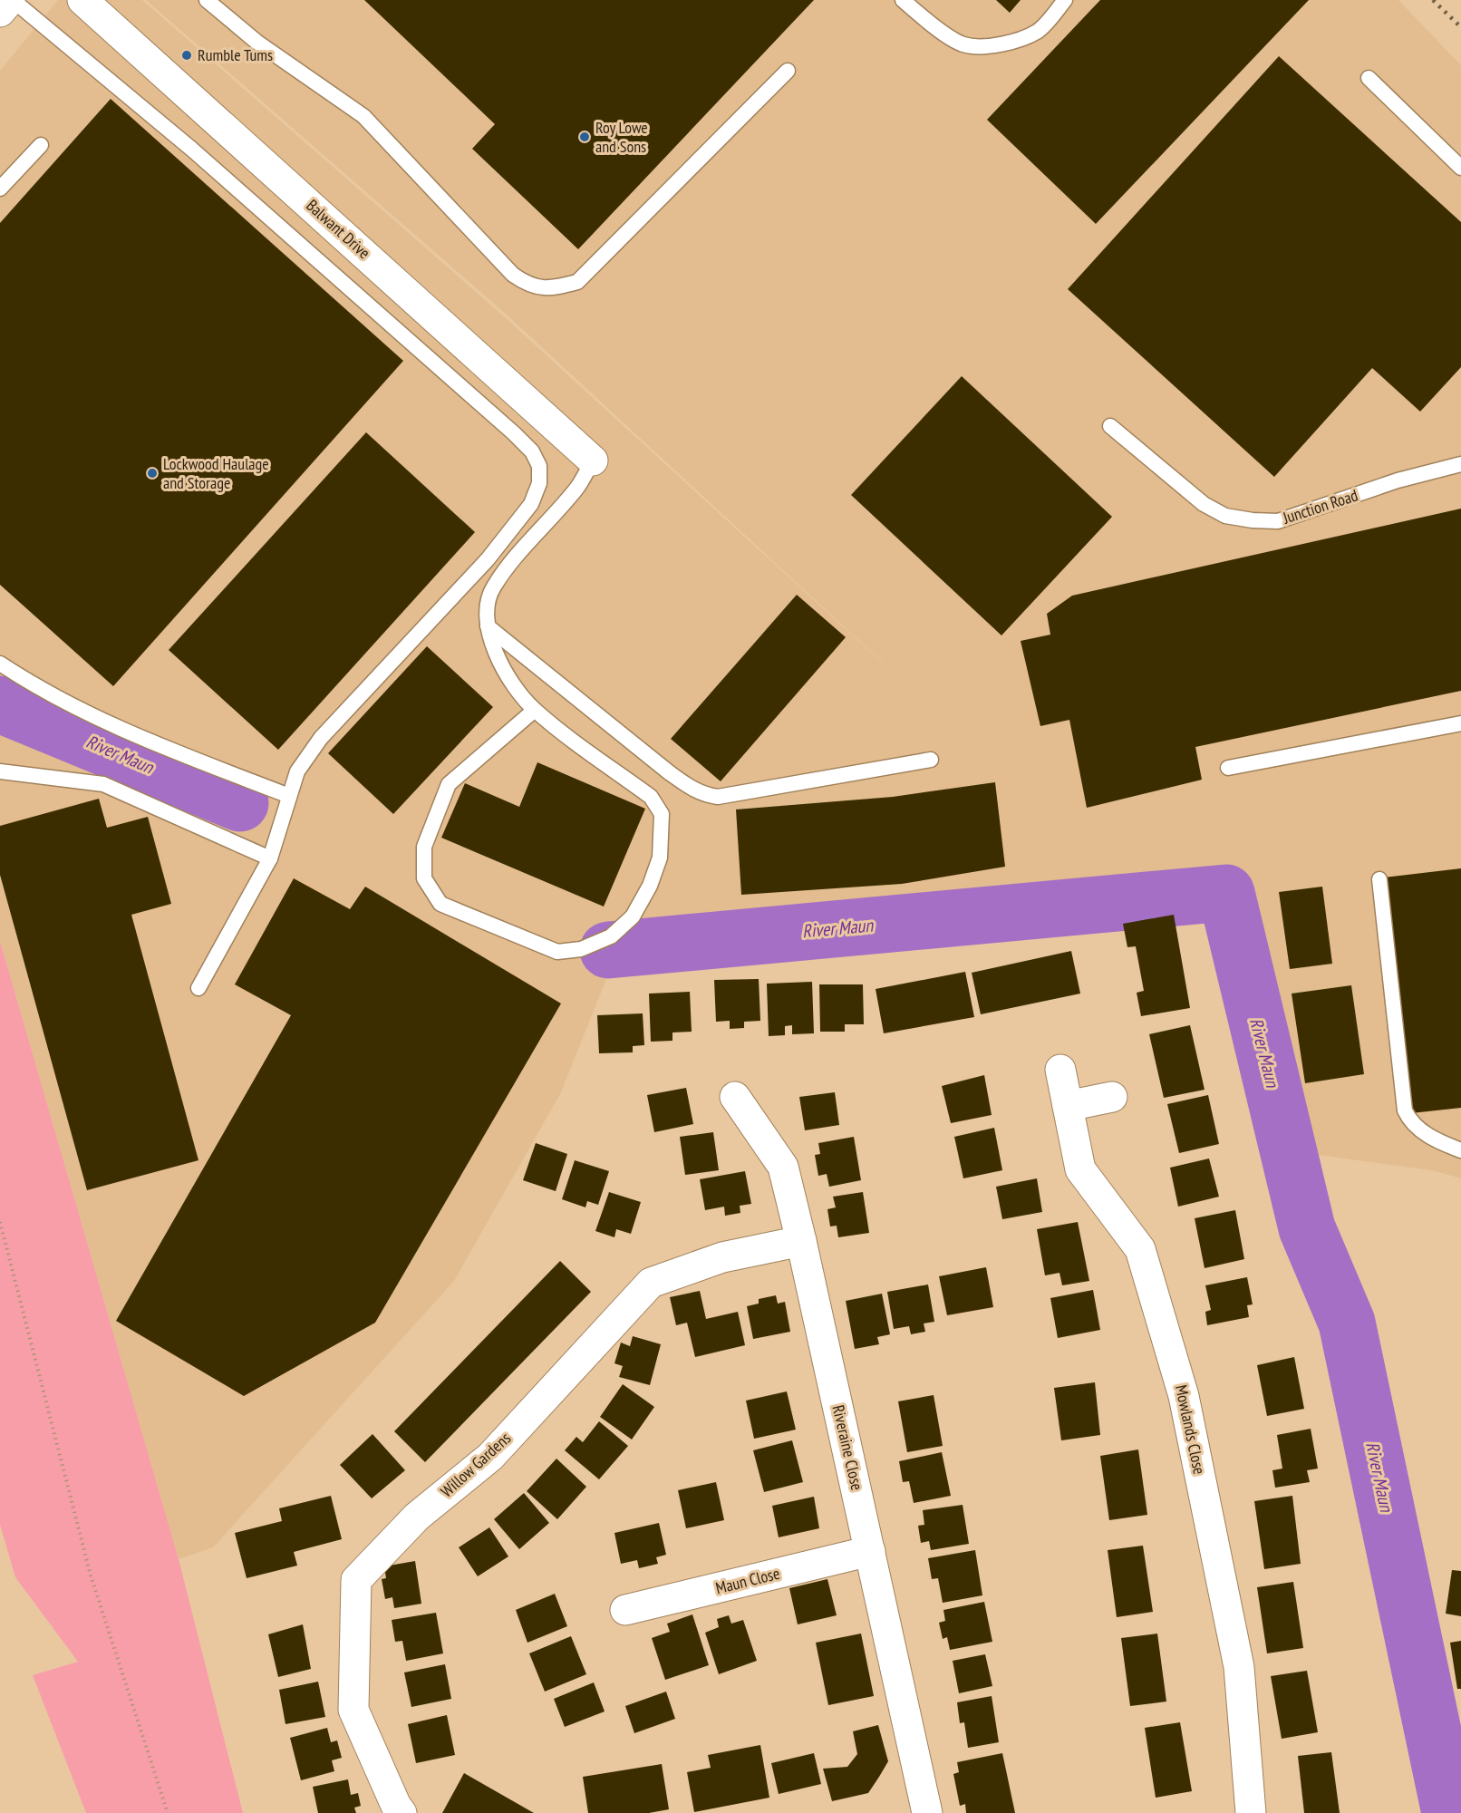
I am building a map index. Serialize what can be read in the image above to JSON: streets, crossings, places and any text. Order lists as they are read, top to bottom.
{
  "streets": {
    "street": [
      "Balwant Drive",
      "Mowlands Close",
      "Riveraine Close",
      "Willow Gardens",
      "Maun Close"
    ],
    "lane": ["Junction Road"]
  },
  "crossings": [
    ["Riveraine Close", "Willow Gardens"],
    ["Riveraine Close", "Maun Close"]
  ],
  "water": ["River Maun"],
  "places": ["Rumble Tums", "Roy Lowe and Sons", "Lockwood Haulage and Storage"]
}
